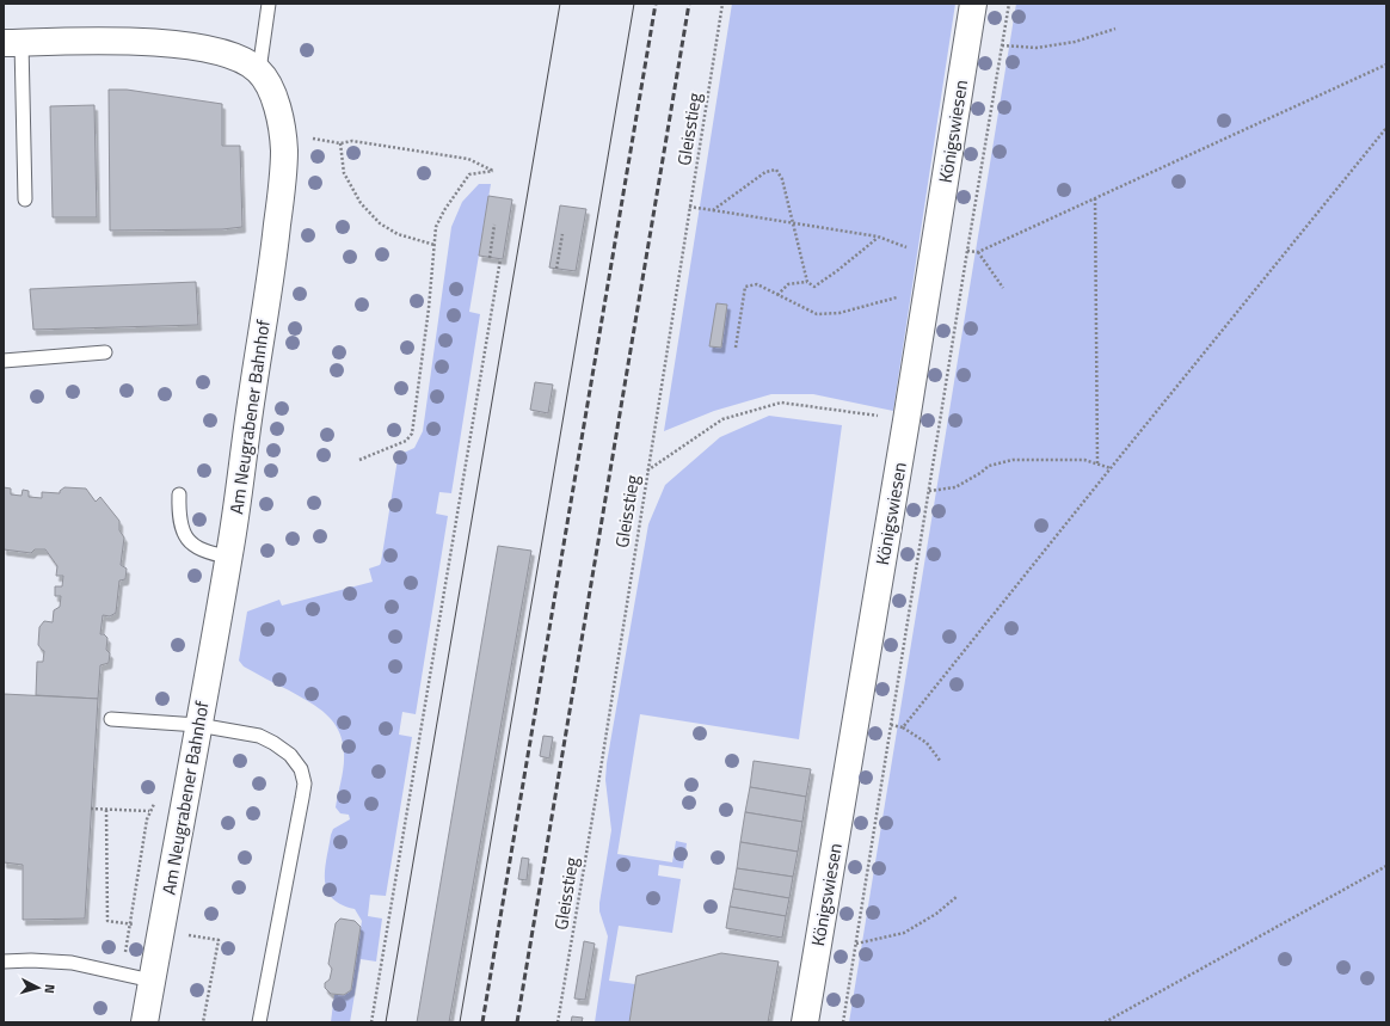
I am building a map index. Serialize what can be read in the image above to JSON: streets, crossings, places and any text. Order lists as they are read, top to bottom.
{
  "streets": {
    "street": ["Königswiesen", "Am Neugrabener Bahnhof"],
    "path": ["Gleisstieg"]
  },
  "north": "right"
}
